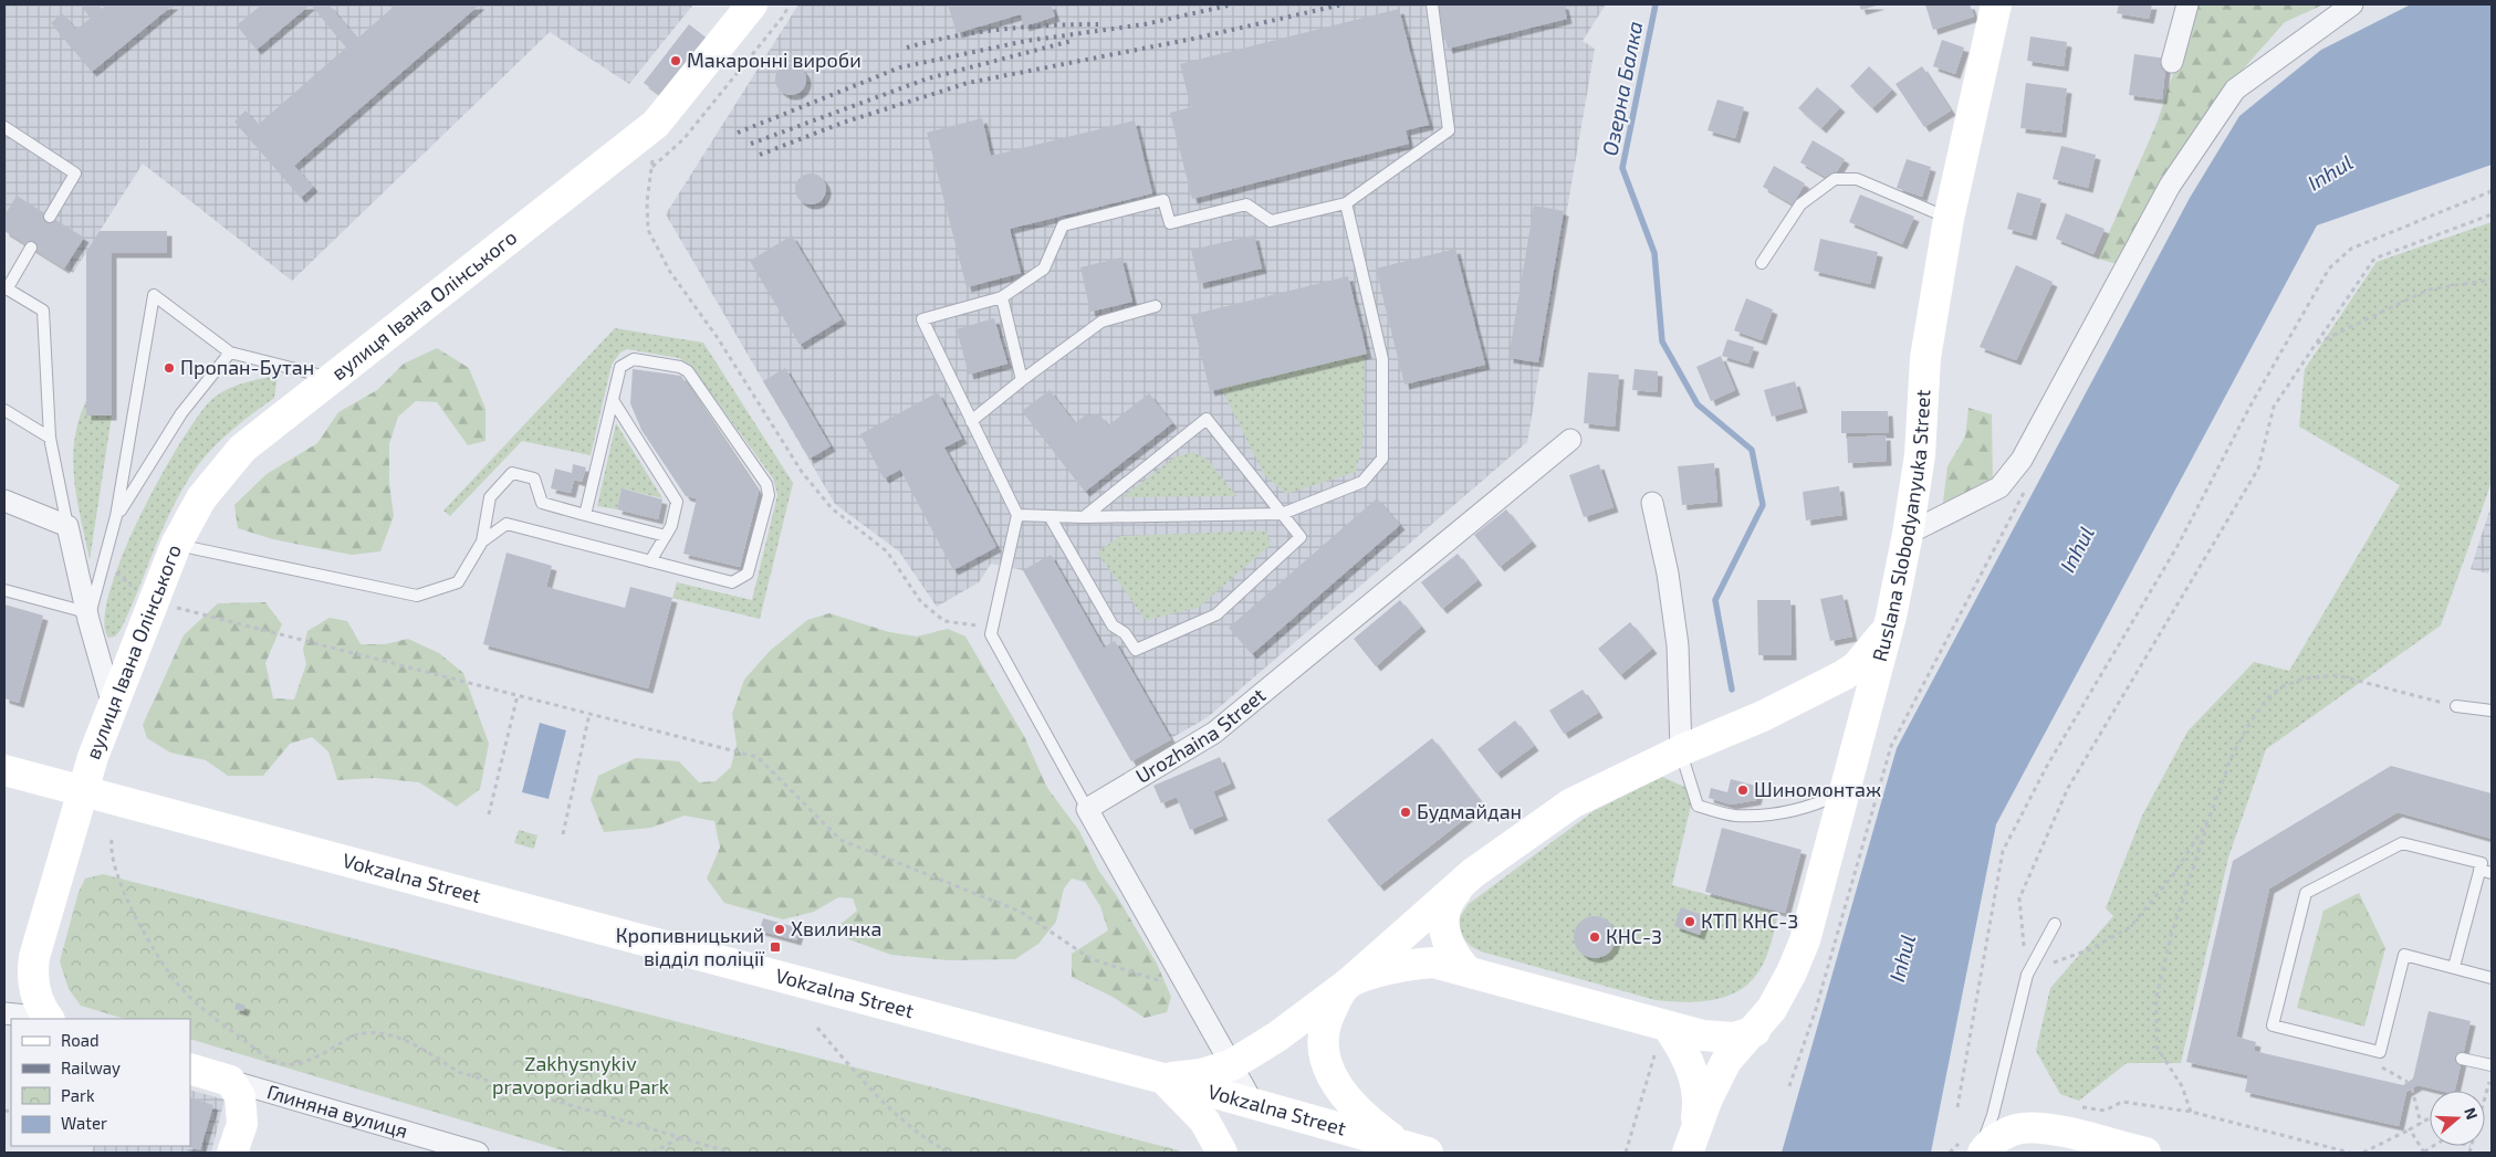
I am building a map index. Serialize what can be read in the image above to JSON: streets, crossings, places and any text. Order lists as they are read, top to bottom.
{
  "streets": {
    "main road": ["вулиця Івана Олінського", "Ruslana Slobodyanyuka Street", "Vokzalna Street"],
    "street": ["Urozhaina Street", "Глиняна вулиця"]
  },
  "crossings": [
    ["вулиця Івана Олінського", "Vokzalna Street"]
  ],
  "water": ["Озерна Балка", "Inhul"],
  "parks": ["Zakhysnykiv pravoporiadku Park"],
  "places": {
    "other": [
      "Макаронні вироби",
      "Пропан-Бутан",
      "Шиномонтаж",
      "Будмайдан",
      "КТП КНС-3",
      "Хвилинка",
      "КНС-3"
    ],
    "transit": ["Кропивницький відділ поліції"]
  },
  "legend": [
    "Road",
    "Railway",
    "Park",
    "Water"
  ],
  "north": "right"
}
